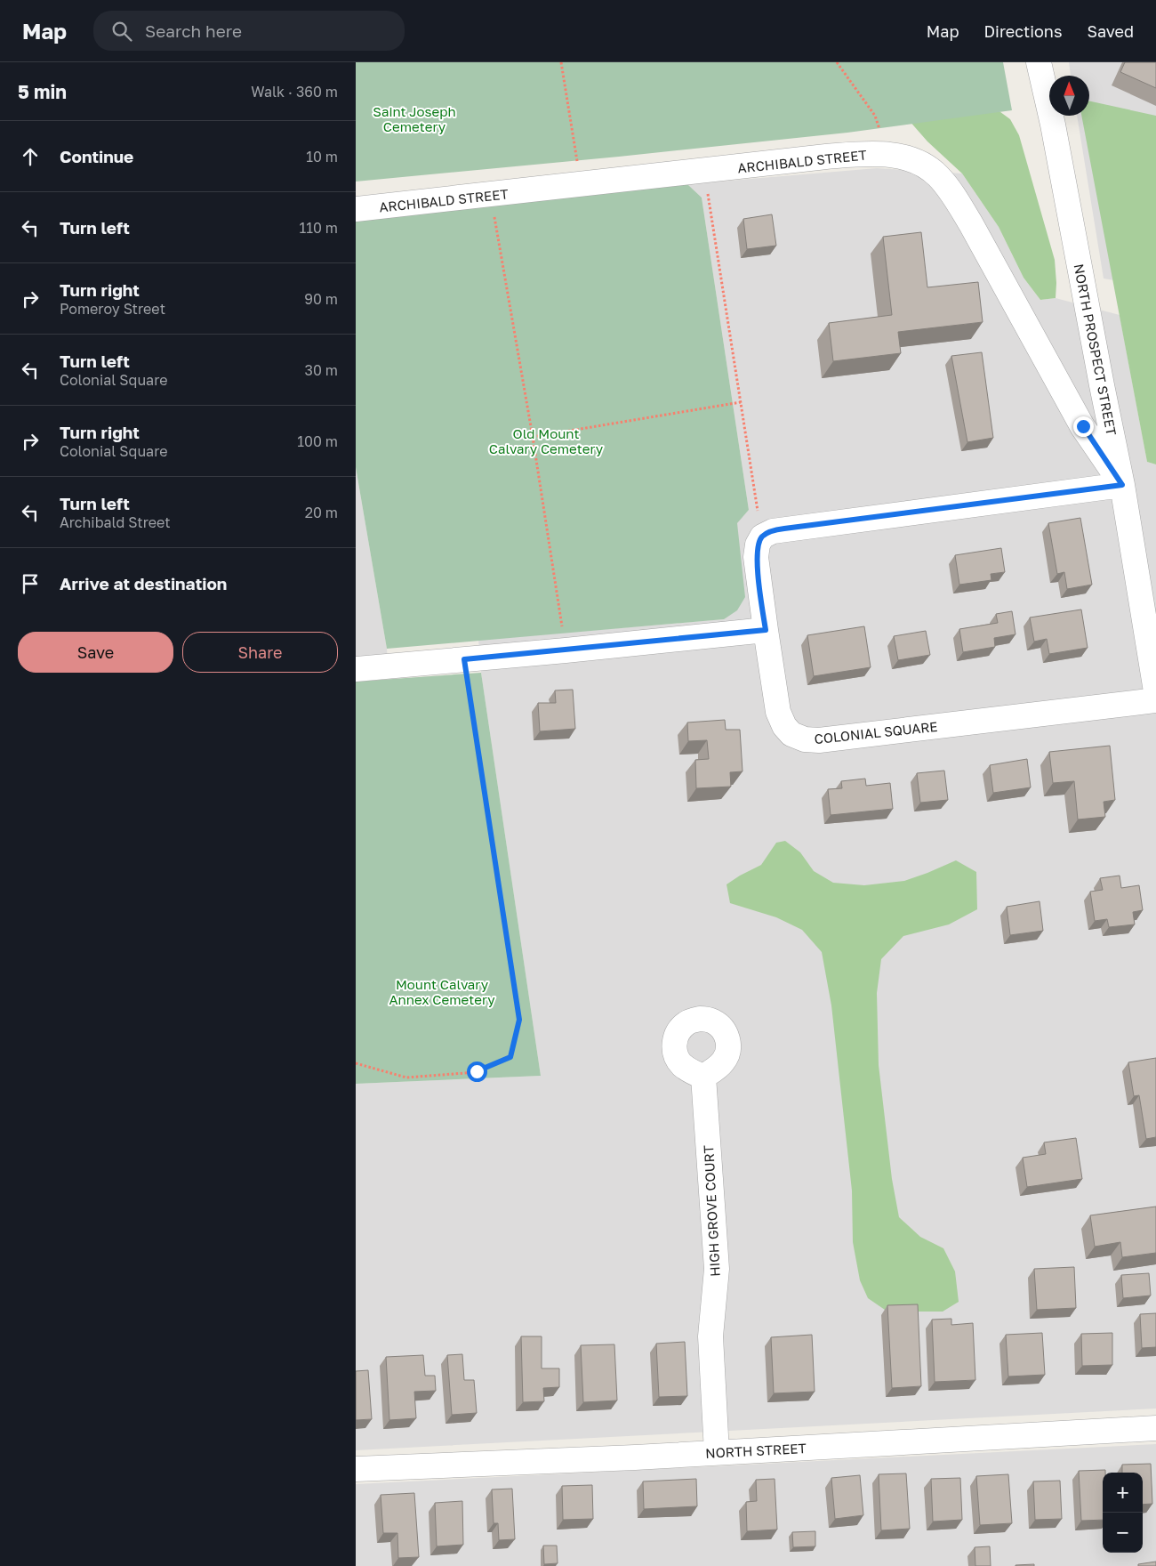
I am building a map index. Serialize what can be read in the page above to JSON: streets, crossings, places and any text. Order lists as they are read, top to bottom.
{
  "streets": {
    "street": [
      "ARCHIBALD STREET",
      "NORTH PROSPECT STREET",
      "COLONIAL SQUARE",
      "HIGH GROVE COURT",
      "NORTH STREET"
    ]
  },
  "crossings": [
    ["ARCHIBALD STREET", "NORTH PROSPECT STREET"],
    ["HIGH GROVE COURT", "NORTH STREET"]
  ],
  "parks": ["Saint Joseph Cemetery", "Old Mount Calvary Cemetery", "Mount Calvary Annex Cemetery"],
  "north": "top",
  "page": {
    "header": "Map",
    "search": "Search here",
    "nav": ["Map", "Directions", "Saved"],
    "heading": ["5 min", "Walk · 360 m"],
    "list": [
      ["Continue", "10 m"],
      ["Turn left", "110 m"],
      ["Turn right", "Pomeroy Street", "90 m"],
      ["Turn left", "Colonial Square", "30 m"],
      ["Turn right", "Colonial Square", "100 m"],
      ["Turn left", "Archibald Street", "20 m"],
      "Arrive at destination"
    ],
    "buttons": ["Save", "Share"],
    "map_buttons": ["+", "−"]
  }
}
